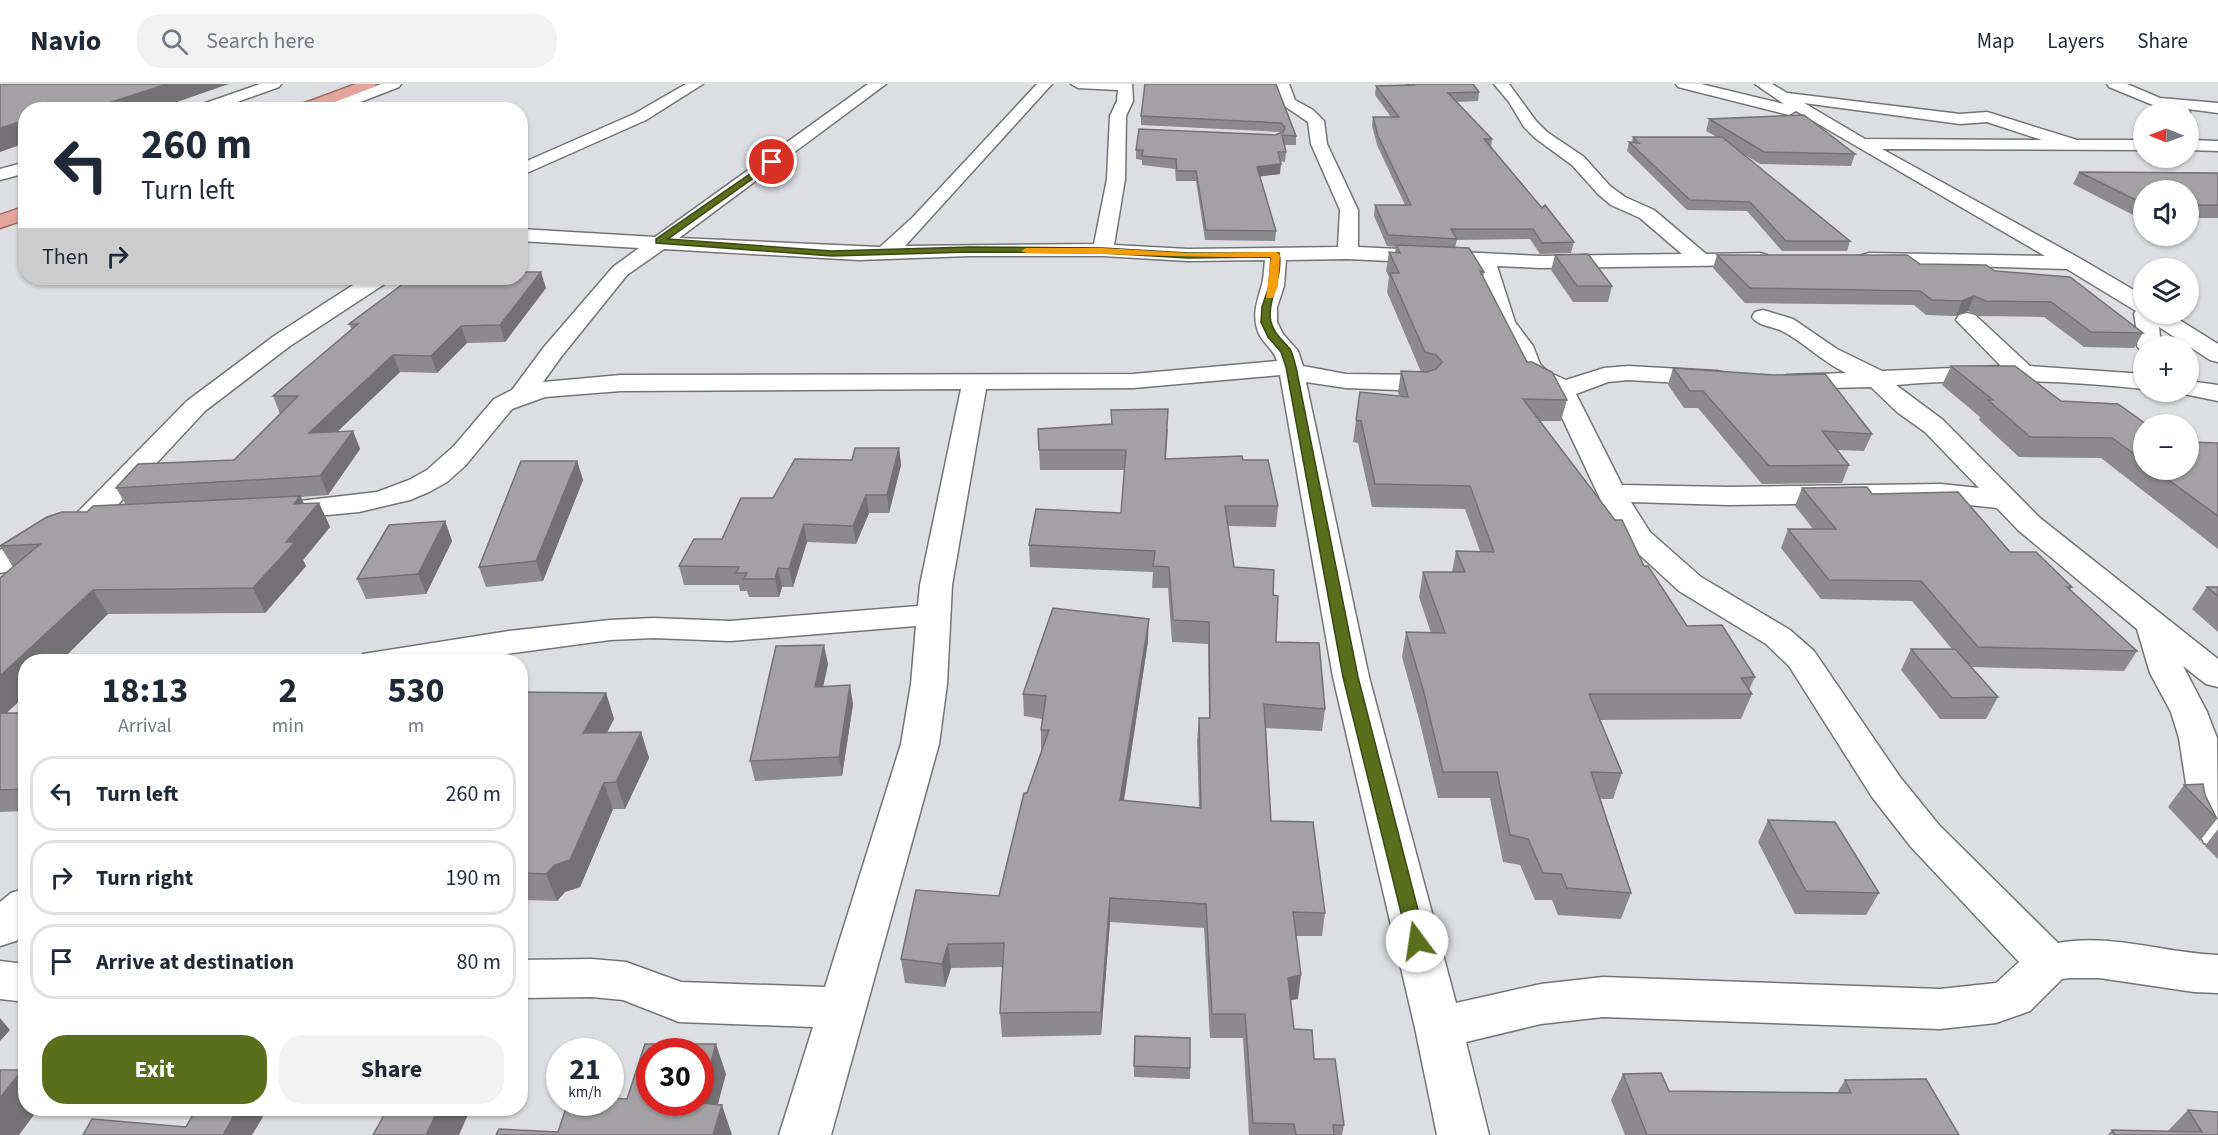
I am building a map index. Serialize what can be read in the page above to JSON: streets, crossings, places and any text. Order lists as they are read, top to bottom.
{
  "north": "left",
  "page": {
    "header": "Navio",
    "search": "Search here",
    "nav": ["Map", "Layers", "Share"],
    "map_buttons": ["+", "−"],
    "turn": ["260 m", "Turn left"],
    "then": "Then",
    "eta": [
      "18:13",
      "Arrival",
      "2",
      "min",
      "530",
      "m"
    ],
    "list": [
      {
        "name": "Turn left",
        "value": "260 m"
      },
      {
        "name": "Turn right",
        "value": "190 m"
      },
      {
        "name": "Arrive at destination",
        "value": "80 m"
      }
    ],
    "buttons": ["Exit", "Share"],
    "speed": "21 km/h",
    "limit": "30"
  }
}
